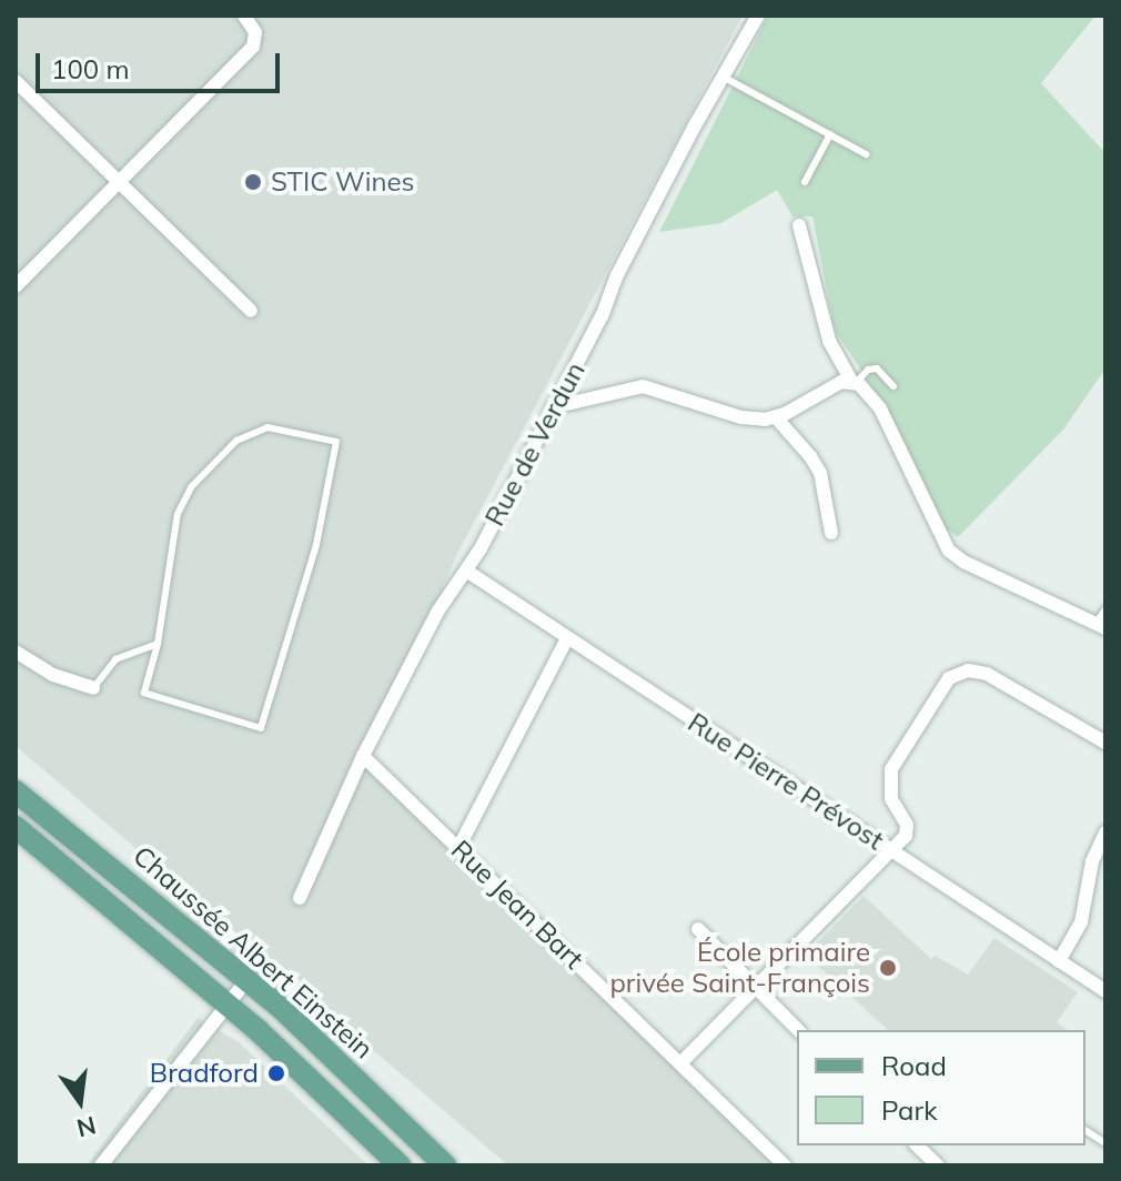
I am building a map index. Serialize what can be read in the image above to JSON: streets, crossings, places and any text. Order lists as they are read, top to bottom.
{
  "streets": {
    "main road": ["Chaussée Albert Einstein"],
    "street": ["Rue de Verdun", "Rue Pierre Prévost", "Rue Jean Bart"]
  },
  "crossings": [
    ["Rue de Verdun", "Rue Pierre Prévost"],
    ["Rue de Verdun", "Rue Jean Bart"]
  ],
  "places": ["STIC Wines", "École primaire privée Saint-François", "Bradford"],
  "legend": ["Road", "Park"],
  "scale_bar": "100 m",
  "north": "bottom"
}
